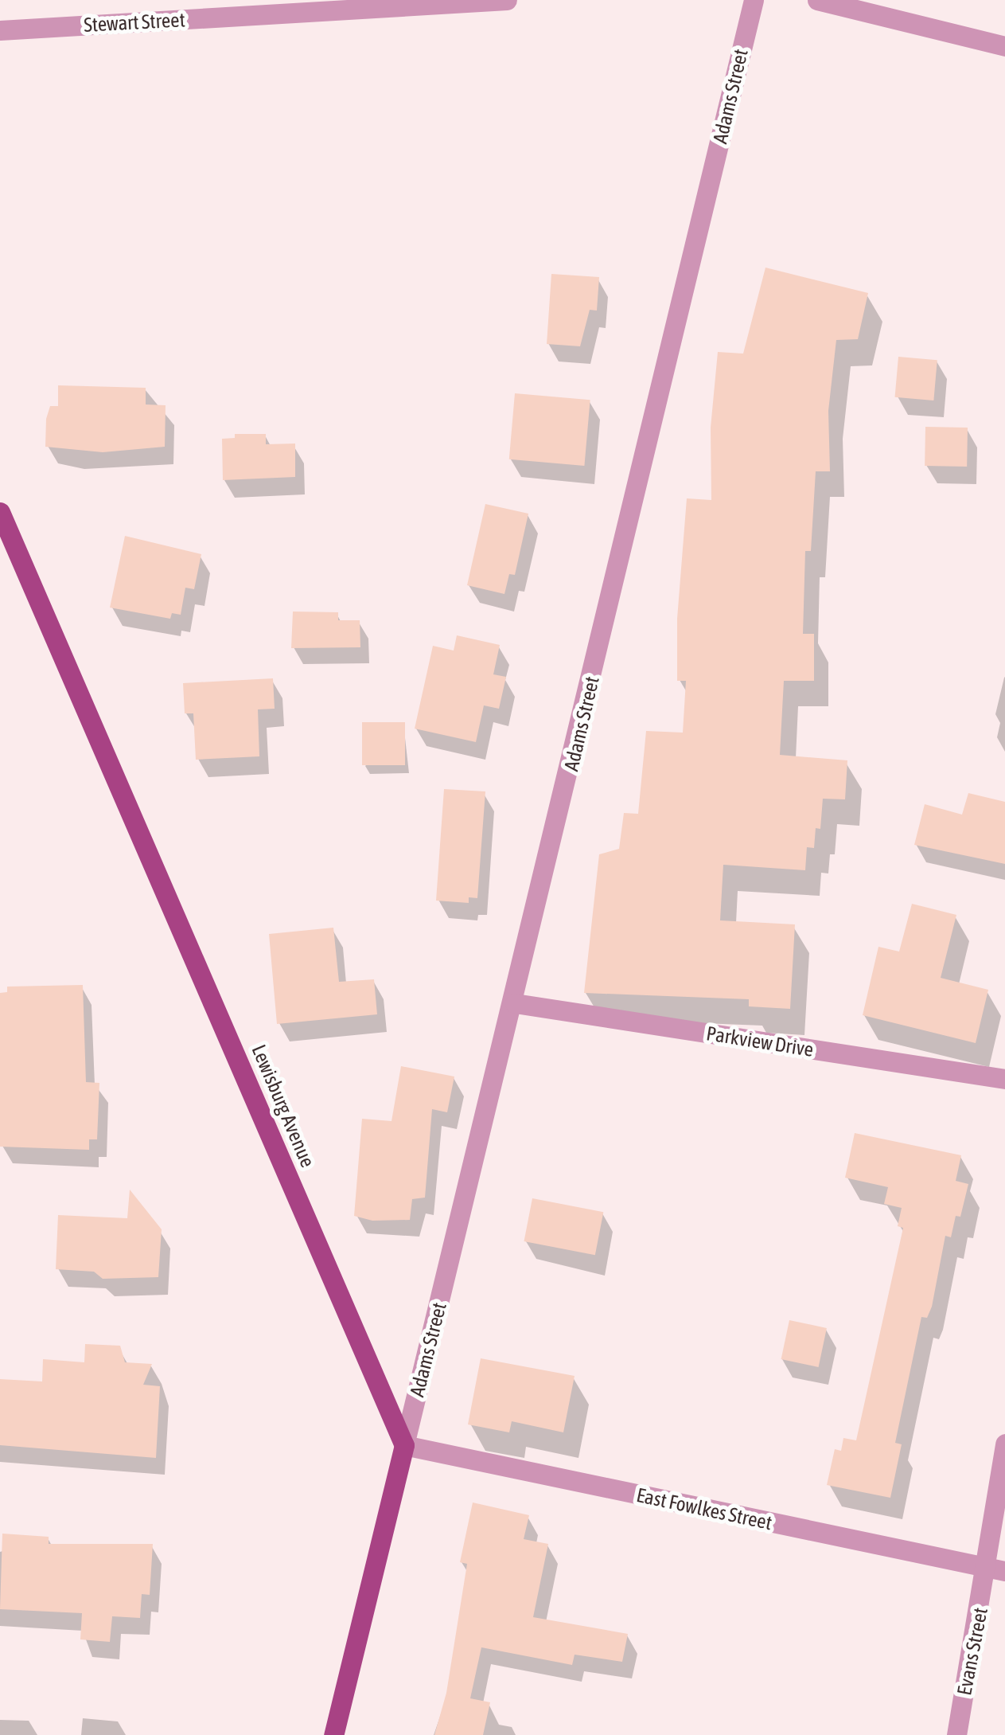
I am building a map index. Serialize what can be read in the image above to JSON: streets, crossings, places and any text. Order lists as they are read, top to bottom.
{
  "streets": {
    "main road": ["Lewisburg Avenue"],
    "street": [
      "Stewart Street",
      "Adams Street",
      "Parkview Drive",
      "East Fowlkes Street",
      "Evans Street"
    ]
  },
  "crossings": [
    ["Adams Street", "Parkview Drive"],
    ["Adams Street", "Lewisburg Avenue"],
    ["Adams Street", "East Fowlkes Street"],
    ["Lewisburg Avenue", "East Fowlkes Street"],
    ["East Fowlkes Street", "Evans Street"]
  ]
}
